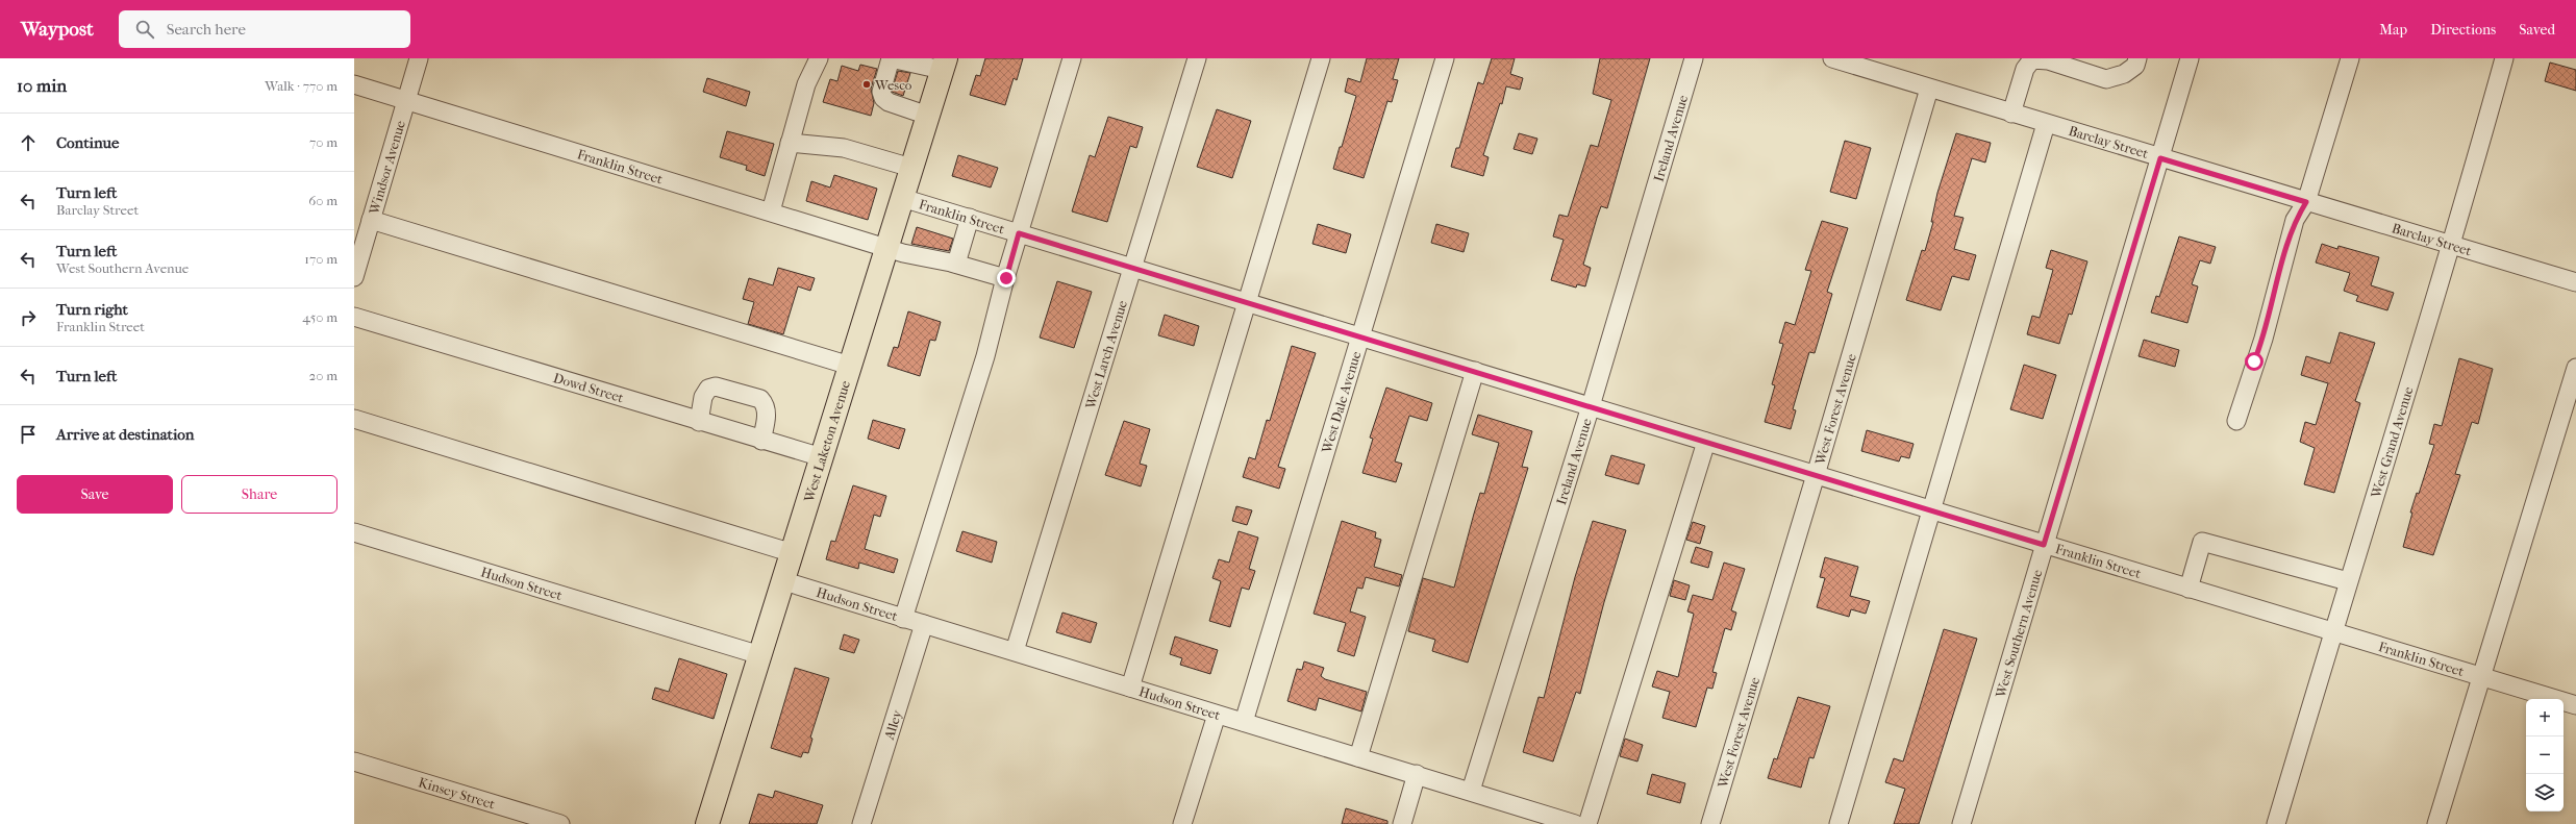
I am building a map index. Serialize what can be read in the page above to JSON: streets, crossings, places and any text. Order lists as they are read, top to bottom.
{
  "streets": {
    "main road": ["West Laketon Avenue"],
    "street": [
      "Ireland Avenue",
      "Barclay Street",
      "Franklin Street",
      "Windsor Avenue",
      "West Larch Avenue",
      "Dowd Street",
      "West Dale Avenue",
      "West Forest Avenue",
      "West Grand Avenue",
      "Hudson Street",
      "West Southern Avenue",
      "Alley",
      "Kinsey Street"
    ]
  },
  "crossings": [
    ["Ireland Avenue", "Franklin Street"],
    ["Ireland Avenue", "Hudson Street"],
    ["Barclay Street", "West Forest Avenue"],
    ["Barclay Street", "West Grand Avenue"],
    ["Barclay Street", "West Southern Avenue"],
    ["Franklin Street", "Windsor Avenue"],
    ["Franklin Street", "West Larch Avenue"],
    ["Franklin Street", "West Dale Avenue"],
    ["Franklin Street", "West Forest Avenue"],
    ["Franklin Street", "West Laketon Avenue"],
    ["Franklin Street", "West Grand Avenue"],
    ["Franklin Street", "West Southern Avenue"],
    ["West Larch Avenue", "Hudson Street"],
    ["Dowd Street", "West Laketon Avenue"],
    ["West Dale Avenue", "Hudson Street"],
    ["West Laketon Avenue", "Hudson Street"],
    ["Hudson Street", "Alley"]
  ],
  "places": ["Wesco"],
  "page": {
    "header": "Waypost",
    "search": "Search here",
    "nav": ["Map", "Directions", "Saved"],
    "heading": ["10 min", "Walk · 770 m"],
    "list": [
      ["Continue", "70 m"],
      ["Turn left", "Barclay Street", "60 m"],
      ["Turn left", "West Southern Avenue", "170 m"],
      ["Turn right", "Franklin Street", "450 m"],
      ["Turn left", "20 m"],
      "Arrive at destination"
    ],
    "buttons": ["Save", "Share"],
    "map_buttons": ["+", "−"]
  }
}
